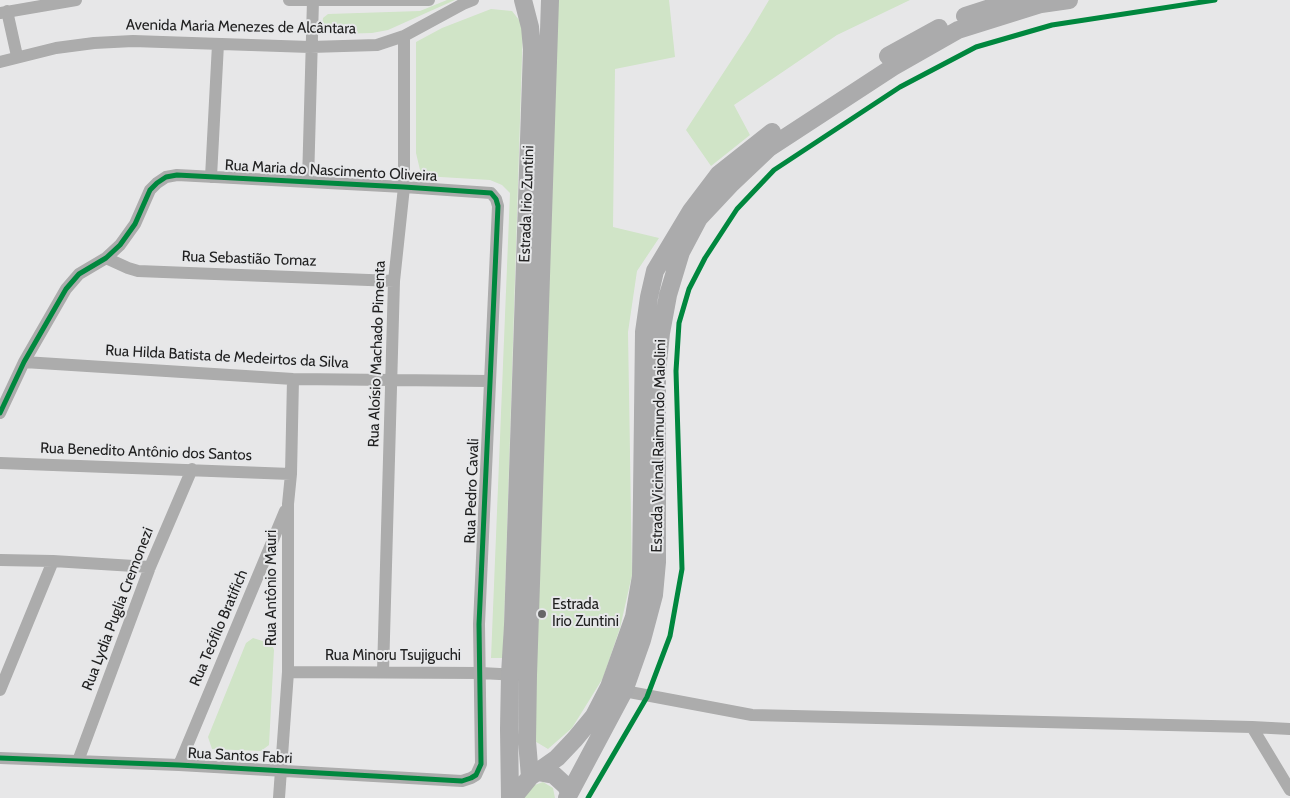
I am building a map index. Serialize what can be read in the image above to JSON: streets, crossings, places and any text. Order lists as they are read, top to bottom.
{
  "streets": {
    "main road": ["Estrada Irio Zuntini", "Estrada Vicinal Raimundo Maiolini"],
    "street": [
      "Avenida Maria Menezes de Alcântara",
      "Rua Maria do Nascimento Oliveira",
      "Rua Sebastião Tomaz",
      "Rua Aloísio Machado Pimenta",
      "Rua Hilda Batista de Medeirtos da Silva",
      "Rua Benedito Antônio dos Santos",
      "Rua Pedro Cavali",
      "Rua Antônio Mauri",
      "Rua Lydia Puglia Cremonezi",
      "Rua Teófilo Bratifich",
      "Rua Minoru Tsujiguchi",
      "Rua Santos Fabri"
    ]
  },
  "crossings": [
    ["Avenida Maria Menezes de Alcântara", "Rua Aloísio Machado Pimenta"],
    ["Rua Maria do Nascimento Oliveira", "Rua Sebastião Tomaz"],
    ["Rua Maria do Nascimento Oliveira", "Rua Aloísio Machado Pimenta"],
    ["Rua Maria do Nascimento Oliveira", "Rua Pedro Cavali"],
    ["Estrada Irio Zuntini", "Estrada Vicinal Raimundo Maiolini"],
    ["Estrada Irio Zuntini", "Rua Minoru Tsujiguchi"],
    ["Rua Sebastião Tomaz", "Rua Aloísio Machado Pimenta"],
    ["Rua Aloísio Machado Pimenta", "Rua Hilda Batista de Medeirtos da Silva"],
    ["Rua Aloísio Machado Pimenta", "Rua Minoru Tsujiguchi"],
    ["Rua Hilda Batista de Medeirtos da Silva", "Rua Pedro Cavali"],
    ["Rua Hilda Batista de Medeirtos da Silva", "Rua Antônio Mauri"],
    ["Rua Benedito Antônio dos Santos", "Rua Antônio Mauri"],
    ["Rua Benedito Antônio dos Santos", "Rua Lydia Puglia Cremonezi"],
    ["Rua Pedro Cavali", "Rua Minoru Tsujiguchi"],
    ["Rua Pedro Cavali", "Rua Santos Fabri"],
    ["Rua Antônio Mauri", "Rua Teófilo Bratifich"],
    ["Rua Antônio Mauri", "Rua Minoru Tsujiguchi"],
    ["Rua Antônio Mauri", "Rua Santos Fabri"],
    ["Rua Lydia Puglia Cremonezi", "Rua Santos Fabri"],
    ["Rua Teófilo Bratifich", "Rua Santos Fabri"]
  ],
  "places": ["Estrada Irio Zuntini"]
}
